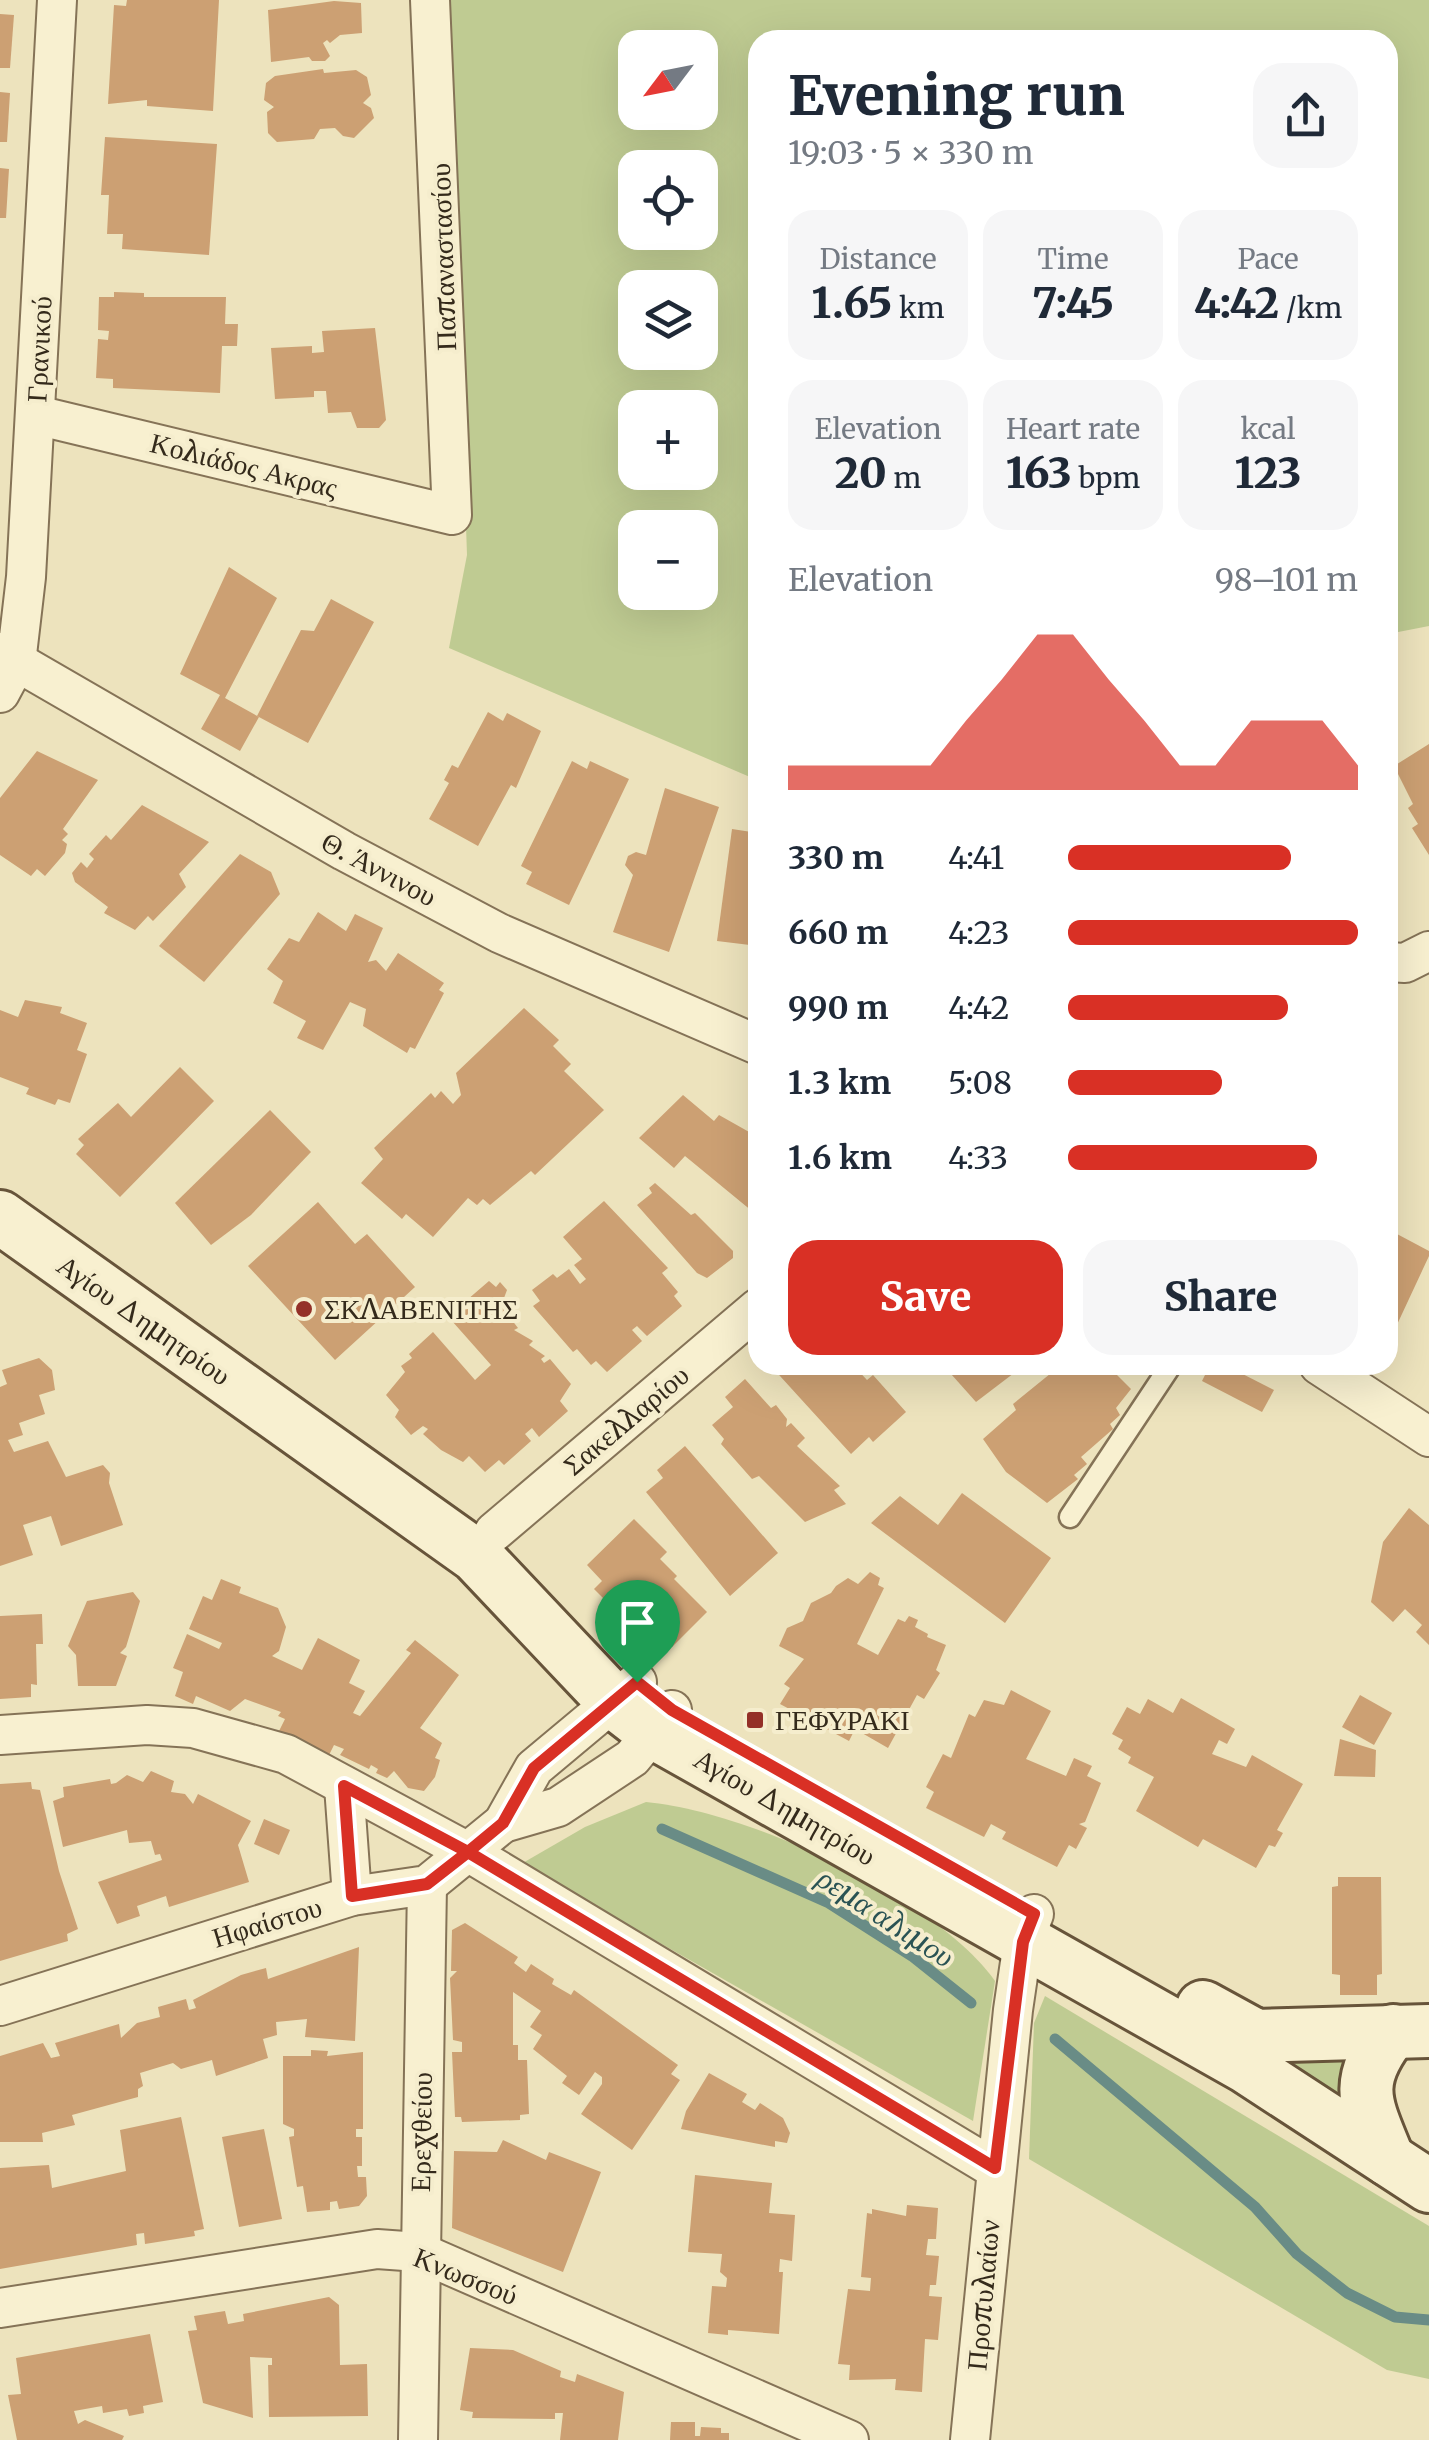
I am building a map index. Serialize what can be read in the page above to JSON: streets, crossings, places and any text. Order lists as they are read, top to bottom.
{
  "streets": {
    "street": [
      "Παπαναστασίου",
      "Γρανικού",
      "Κολιάδος Ακρας",
      "Θ. Άννινου",
      "Αγίου Δημητρίου",
      "Σακελλαρίου",
      "Ηφαίστου",
      "Ερεχθείου",
      "Κνωσσού",
      "Προπυλαίων"
    ]
  },
  "crossings": [
    ["Παπαναστασίου", "Κολιάδος Ακρας"],
    ["Γρανικού", "Κολιάδος Ακρας"],
    ["Γρανικού", "Θ. Άννινου"],
    ["Αγίου Δημητρίου", "Σακελλαρίου"],
    ["Αγίου Δημητρίου", "Ηφαίστου"],
    ["Αγίου Δημητρίου", "Προπυλαίων"],
    ["Ηφαίστου", "Ερεχθείου"],
    ["Ερεχθείου", "Κνωσσού"]
  ],
  "water": ["ρεμα αλιμου"],
  "places": {
    "other": ["ΣΚΛΑΒΕΝΙΤΗΣ"],
    "transit": ["ΓΕΦΥΡΑΚΙ"]
  },
  "north": "bottom left",
  "page": {
    "map_buttons": ["+", "−"],
    "heading": ["Evening run", "19:03 · 5 × 330 m"],
    "stats": [
      ["Distance", "1.65 km"],
      ["Time", "7:45"],
      ["Pace", "4:42 /km"],
      ["Elevation", "20 m"],
      ["Heart rate", "163 bpm"],
      ["kcal", "123"]
    ],
    "chart": ["Elevation", "98–101 m"],
    "list": [
      {
        "name": "330 m",
        "note": "4:41"
      },
      {
        "name": "660 m",
        "note": "4:23"
      },
      {
        "name": "990 m",
        "note": "4:42"
      },
      {
        "name": "1.3 km",
        "note": "5:08"
      },
      {
        "name": "1.6 km",
        "note": "4:33"
      }
    ],
    "buttons": ["Save", "Share"]
  }
}
